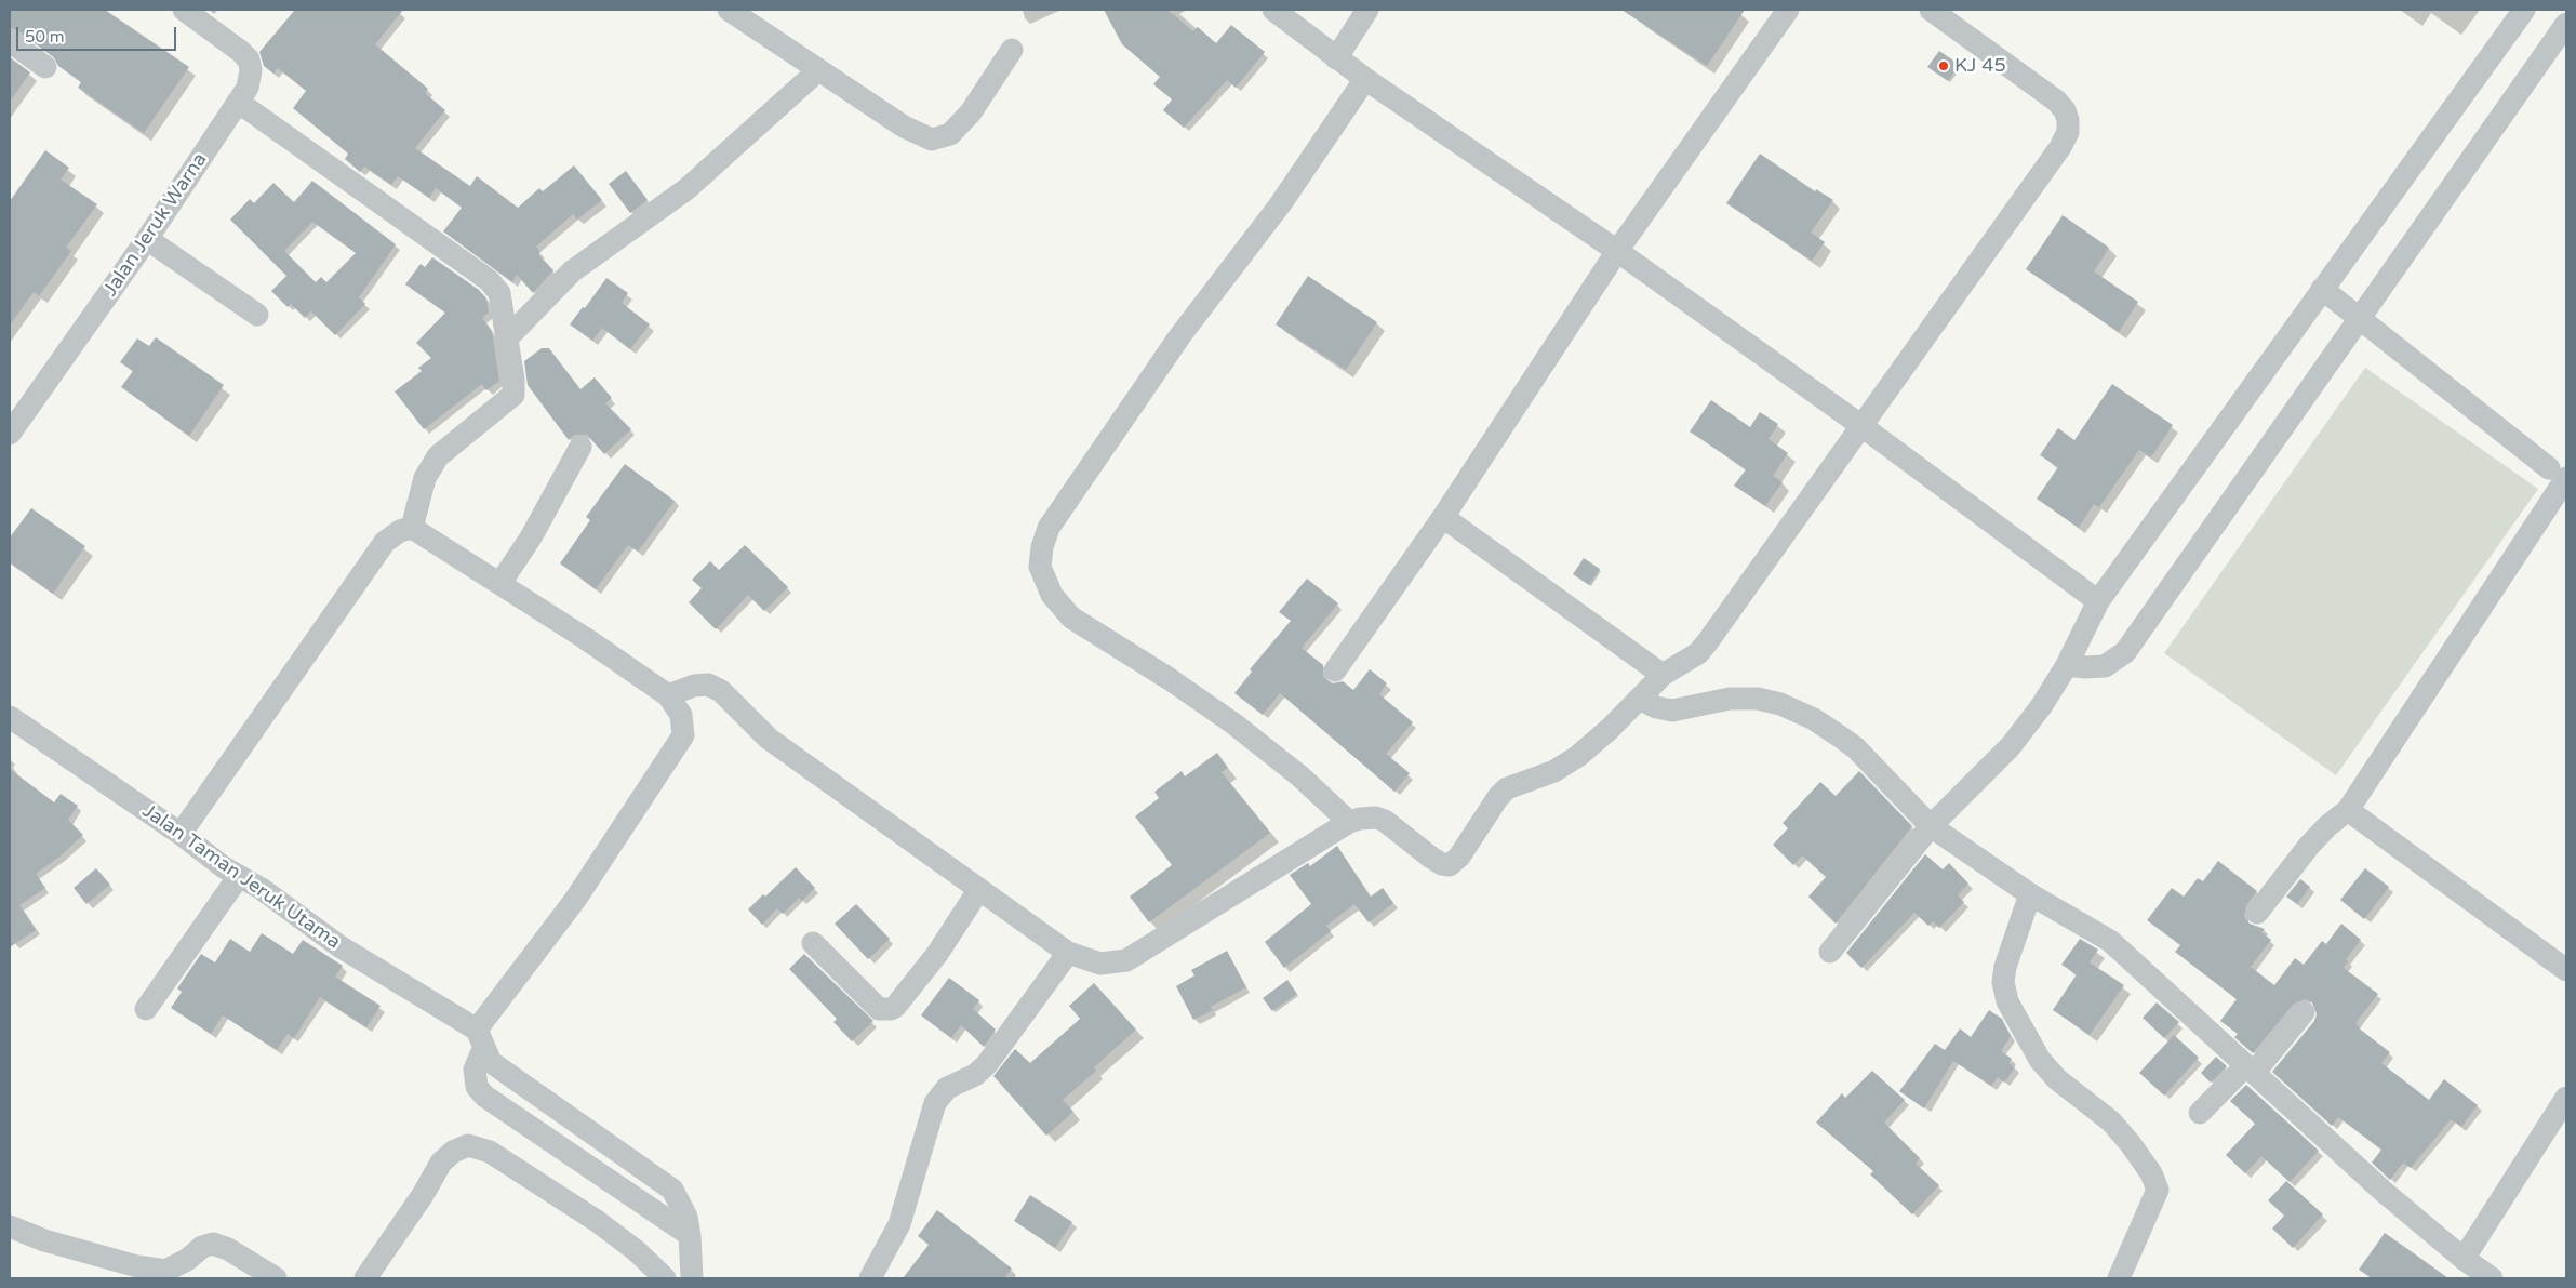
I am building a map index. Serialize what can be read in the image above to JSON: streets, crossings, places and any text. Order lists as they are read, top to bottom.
{
  "streets": {
    "street": ["Jalan Jeruk Warna", "Jalan Taman Jeruk Utama"]
  },
  "places": ["KJ 45"],
  "scale_bar": "50 m"
}
